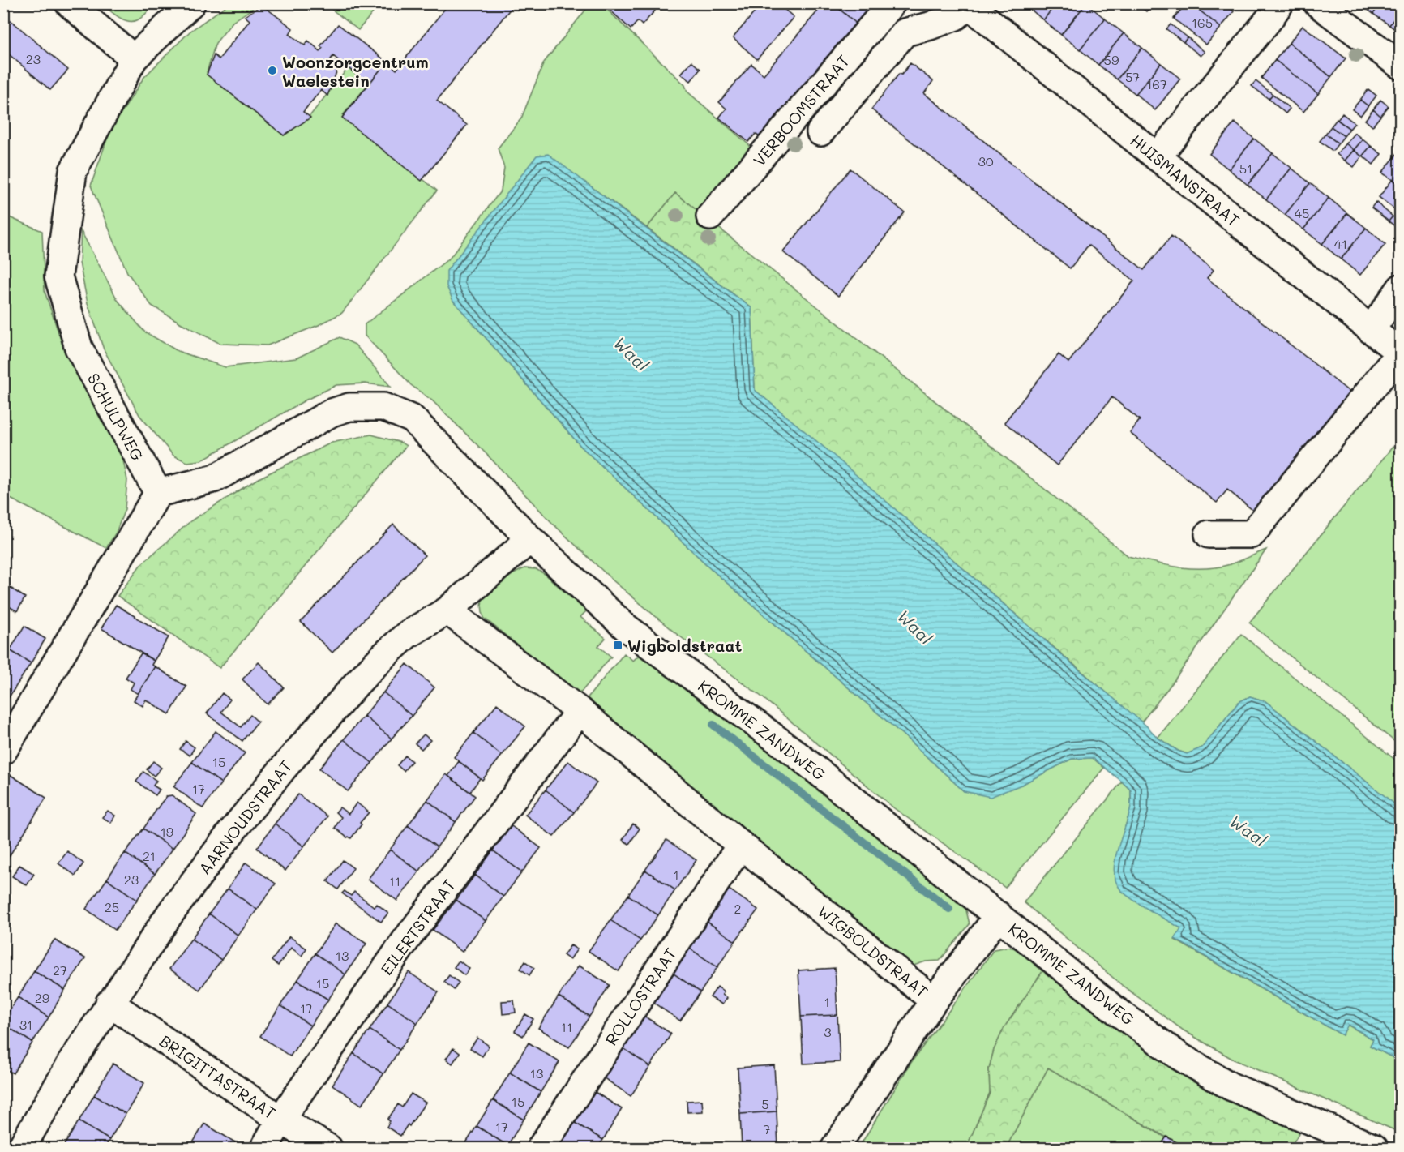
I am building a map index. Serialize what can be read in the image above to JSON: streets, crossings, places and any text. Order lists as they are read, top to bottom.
{
  "streets": {
    "street": [
      "VERBOOMSTRAAT",
      "HUISMANSTRAAT",
      "SCHULPWEG",
      "KROMME ZANDWEG",
      "AARNOUDSTRAAT",
      "EILERTSTRAAT",
      "WIGBOLDSTRAAT",
      "ROLLOSTRAAT",
      "BRIGITTASTRAAT"
    ]
  },
  "crossings": [
    ["SCHULPWEG", "KROMME ZANDWEG"],
    ["KROMME ZANDWEG", "AARNOUDSTRAAT"],
    ["AARNOUDSTRAAT", "WIGBOLDSTRAAT"],
    ["AARNOUDSTRAAT", "BRIGITTASTRAAT"],
    ["EILERTSTRAAT", "WIGBOLDSTRAAT"],
    ["EILERTSTRAAT", "BRIGITTASTRAAT"],
    ["WIGBOLDSTRAAT", "ROLLOSTRAAT"]
  ],
  "water": ["Waal"],
  "places": {
    "other": ["Woonzorgcentrum Waelestein"],
    "transit": ["Wigboldstraat"]
  },
  "house_numbers": [
    "165",
    "23",
    "59",
    "57",
    "167",
    "30",
    "51",
    "45",
    "41",
    "15",
    "17",
    "19",
    "21",
    "1",
    "23",
    "11",
    "25",
    "2",
    "13",
    "27",
    "15",
    "29",
    "1",
    "17",
    "31",
    "11",
    "3",
    "13",
    "15",
    "5",
    "17",
    "7"
  ]
}
